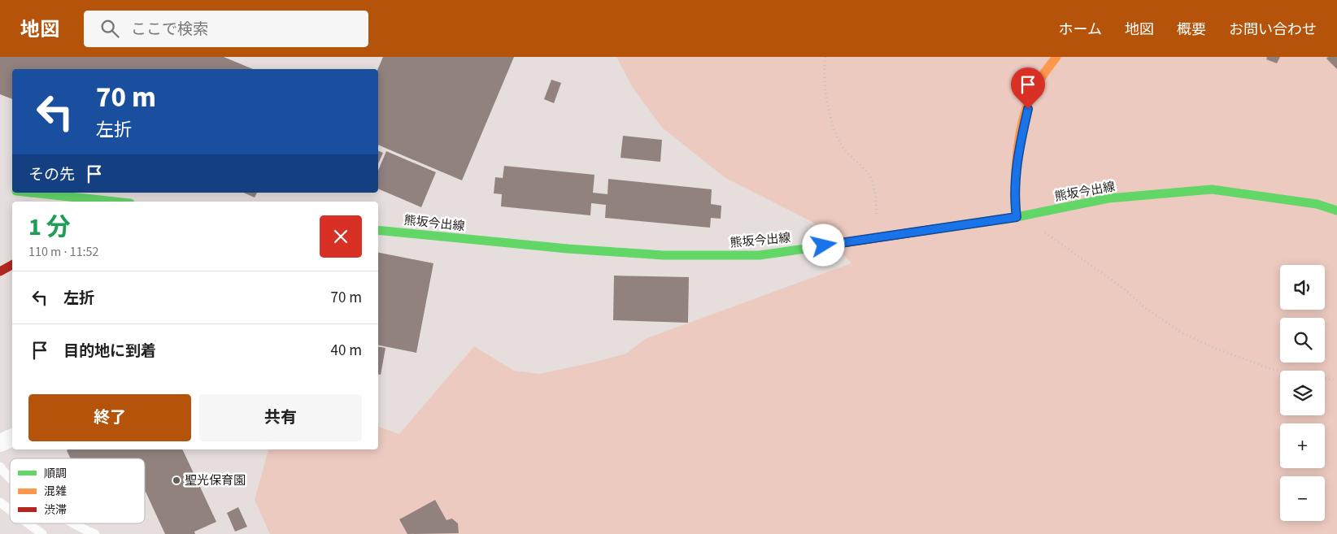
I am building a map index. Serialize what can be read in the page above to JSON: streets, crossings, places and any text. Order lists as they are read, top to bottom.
{
  "streets": {
    "main road": ["熊坂今出線"]
  },
  "places": ["聖光保育園"],
  "legend": ["順調", "混雑", "渋滞"],
  "page": {
    "header": "地図",
    "search": "ここで検索",
    "nav": [
      "ホーム",
      "地図",
      "概要",
      "お問い合わせ"
    ],
    "turn": ["70 m", "左折"],
    "then": "その先",
    "heading": ["1 分", "110 m · 11:52"],
    "map_buttons": ["+", "−"],
    "list": [
      {
        "name": "左折",
        "value": "70 m"
      },
      {
        "name": "目的地に到着",
        "value": "40 m"
      }
    ],
    "buttons": ["終了", "共有"]
  }
}
